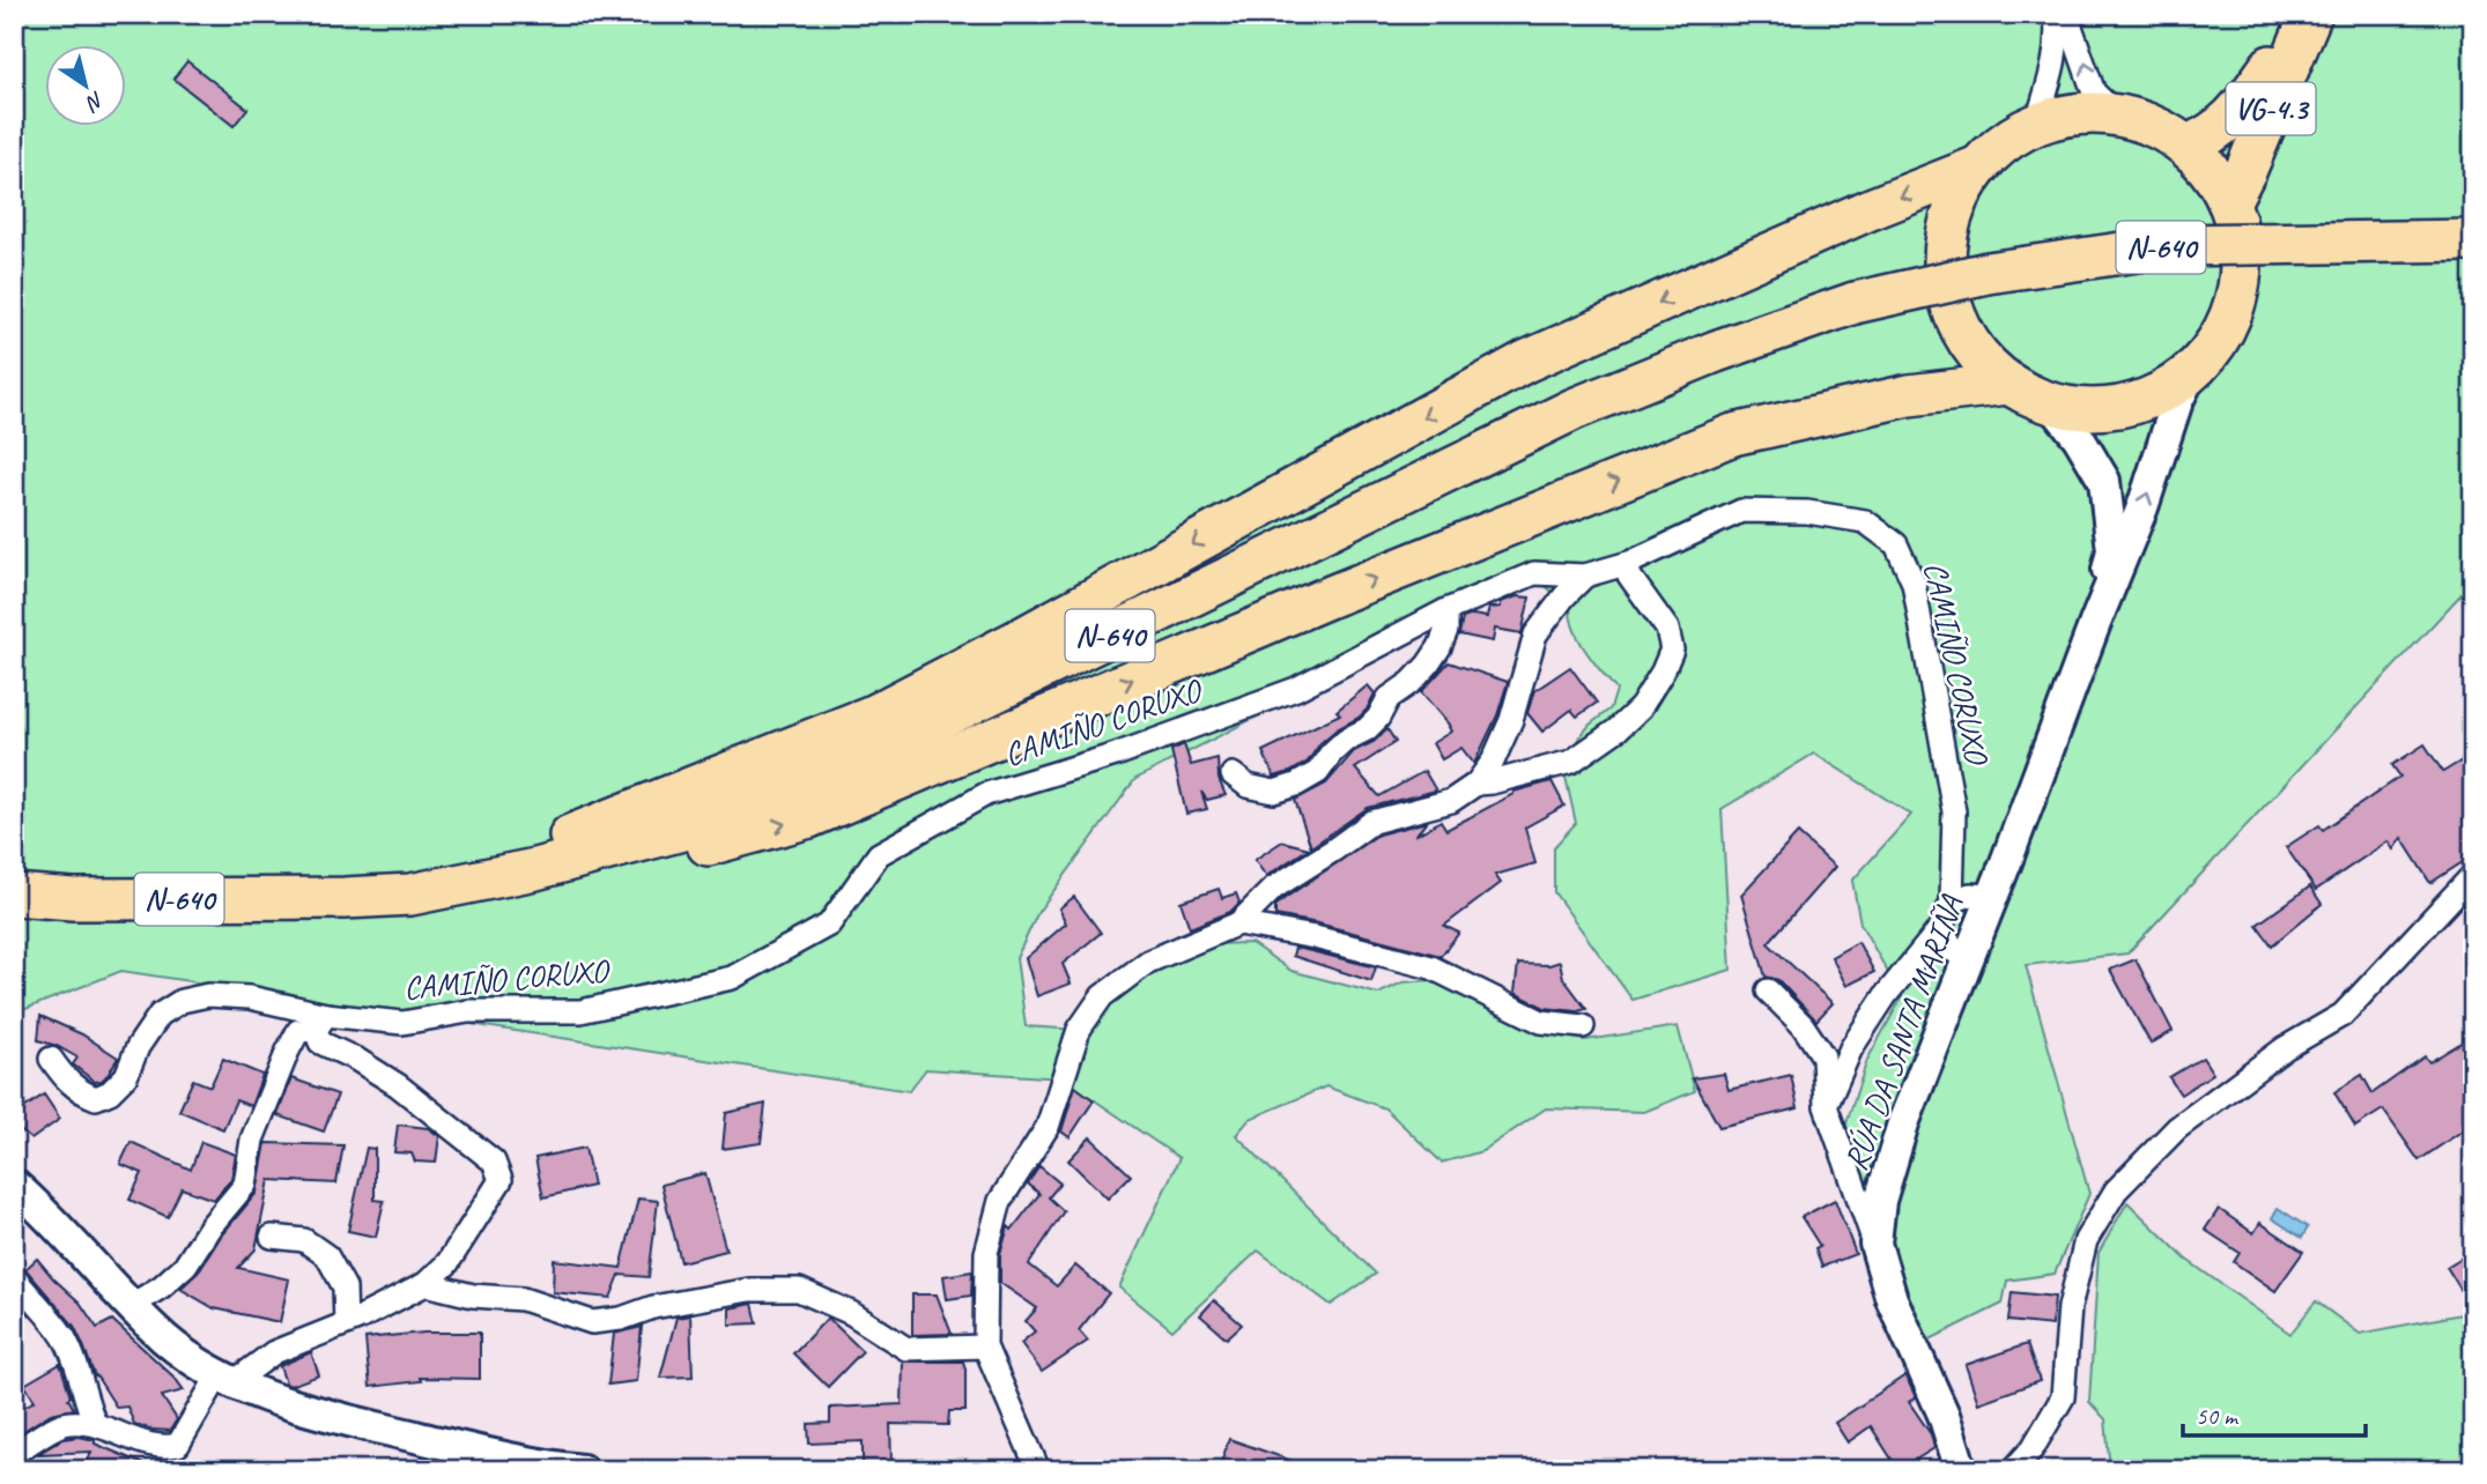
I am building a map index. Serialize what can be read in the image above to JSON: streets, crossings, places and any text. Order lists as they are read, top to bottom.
{
  "streets": {
    "highway": ["VG-4.3", "N-640"],
    "street": ["CAMIÑO CORUXO", "RÚA DA SANTA MARIÑA"]
  },
  "scale_bar": "50 m",
  "north": "bottom right"
}
